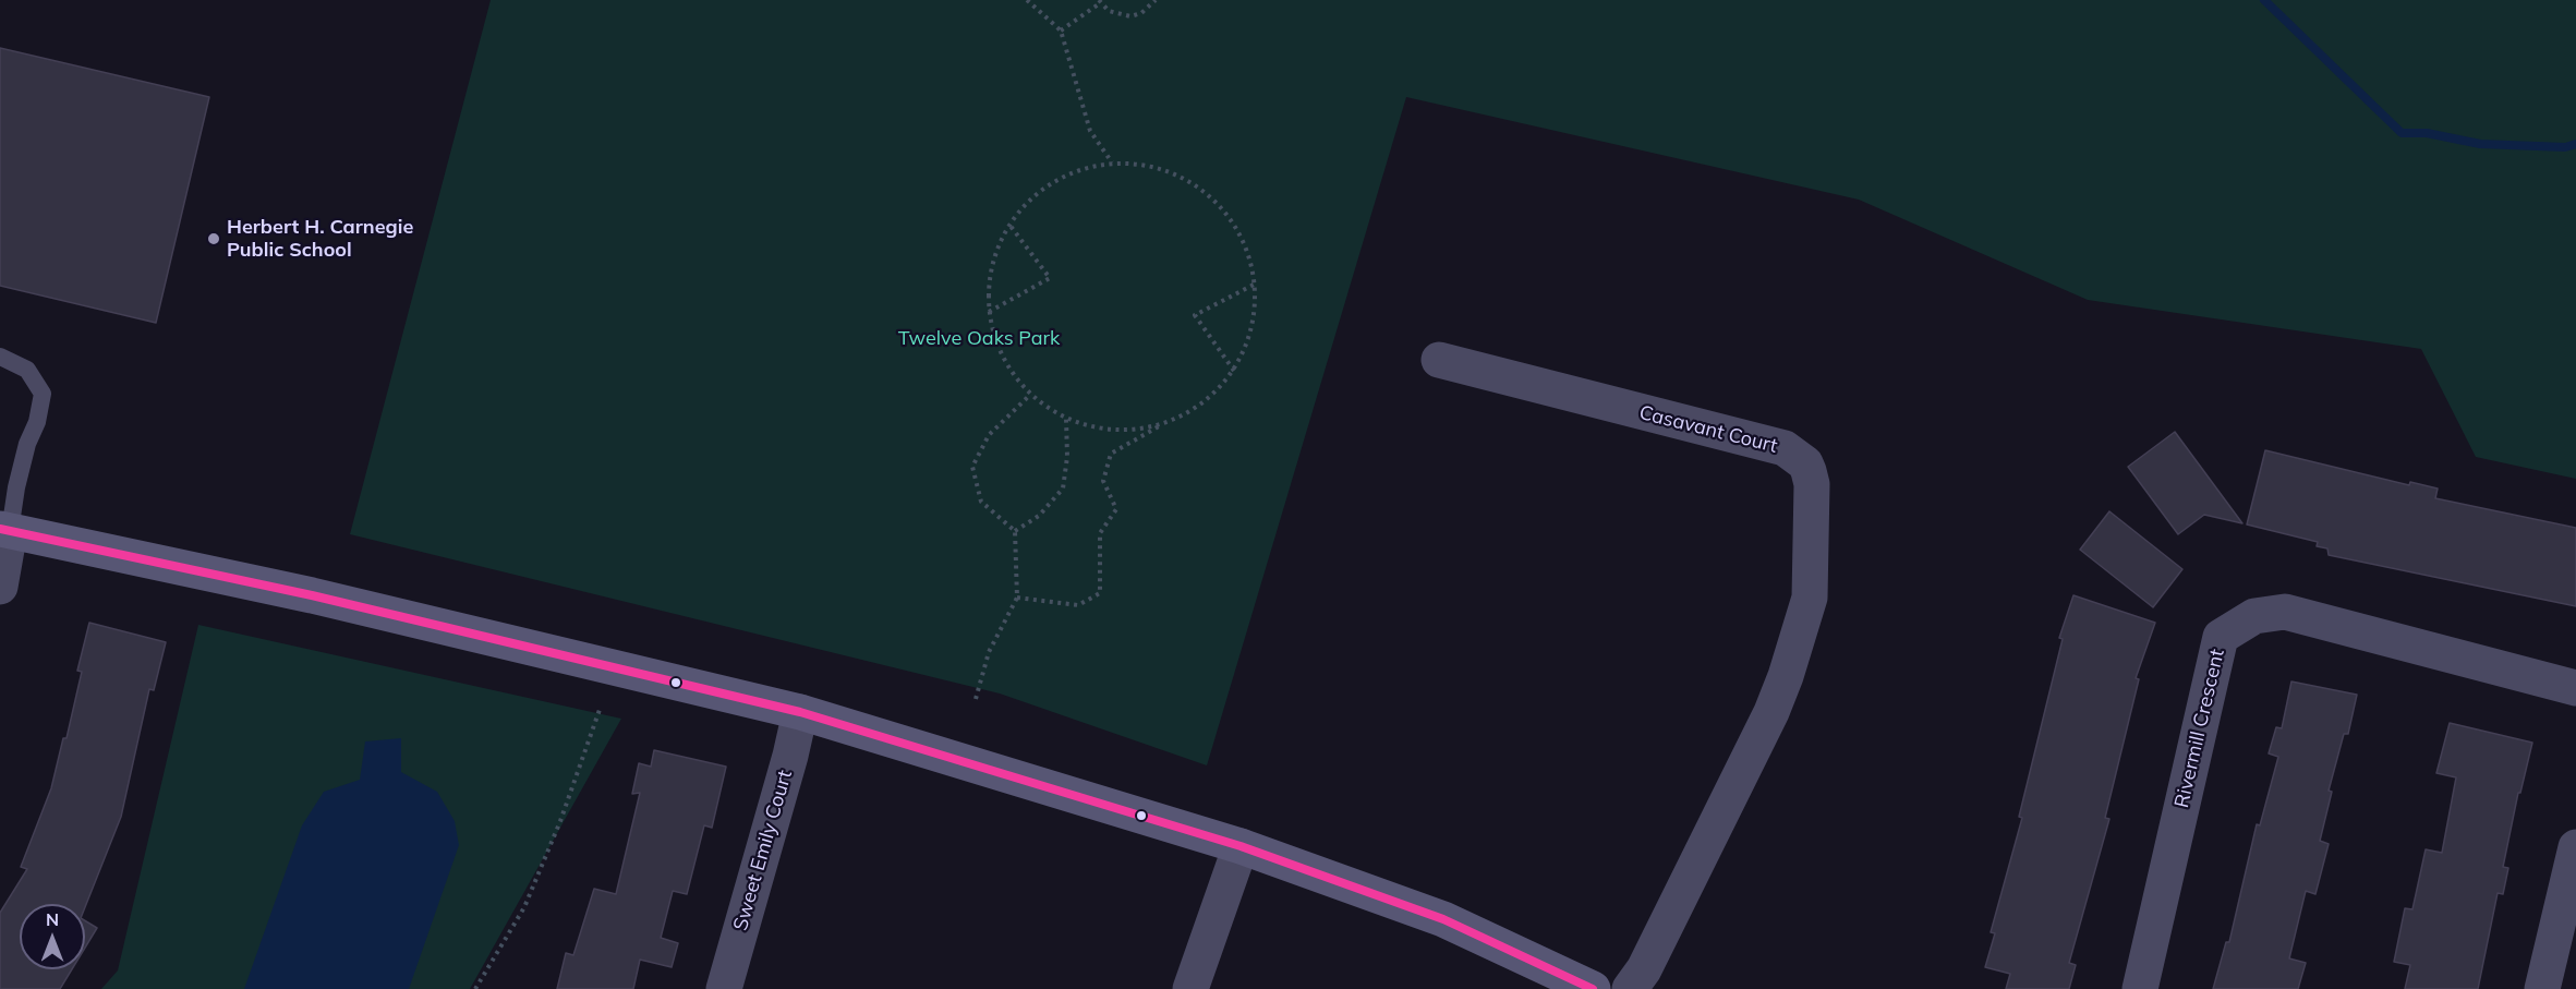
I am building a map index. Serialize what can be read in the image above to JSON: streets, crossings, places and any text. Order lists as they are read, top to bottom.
{
  "streets": {
    "street": ["Casavant Court", "Rivermill Crescent", "Sweet Emily Court"]
  },
  "parks": ["Twelve Oaks Park"],
  "places": ["Herbert H. Carnegie Public School"],
  "north": "top"
}
